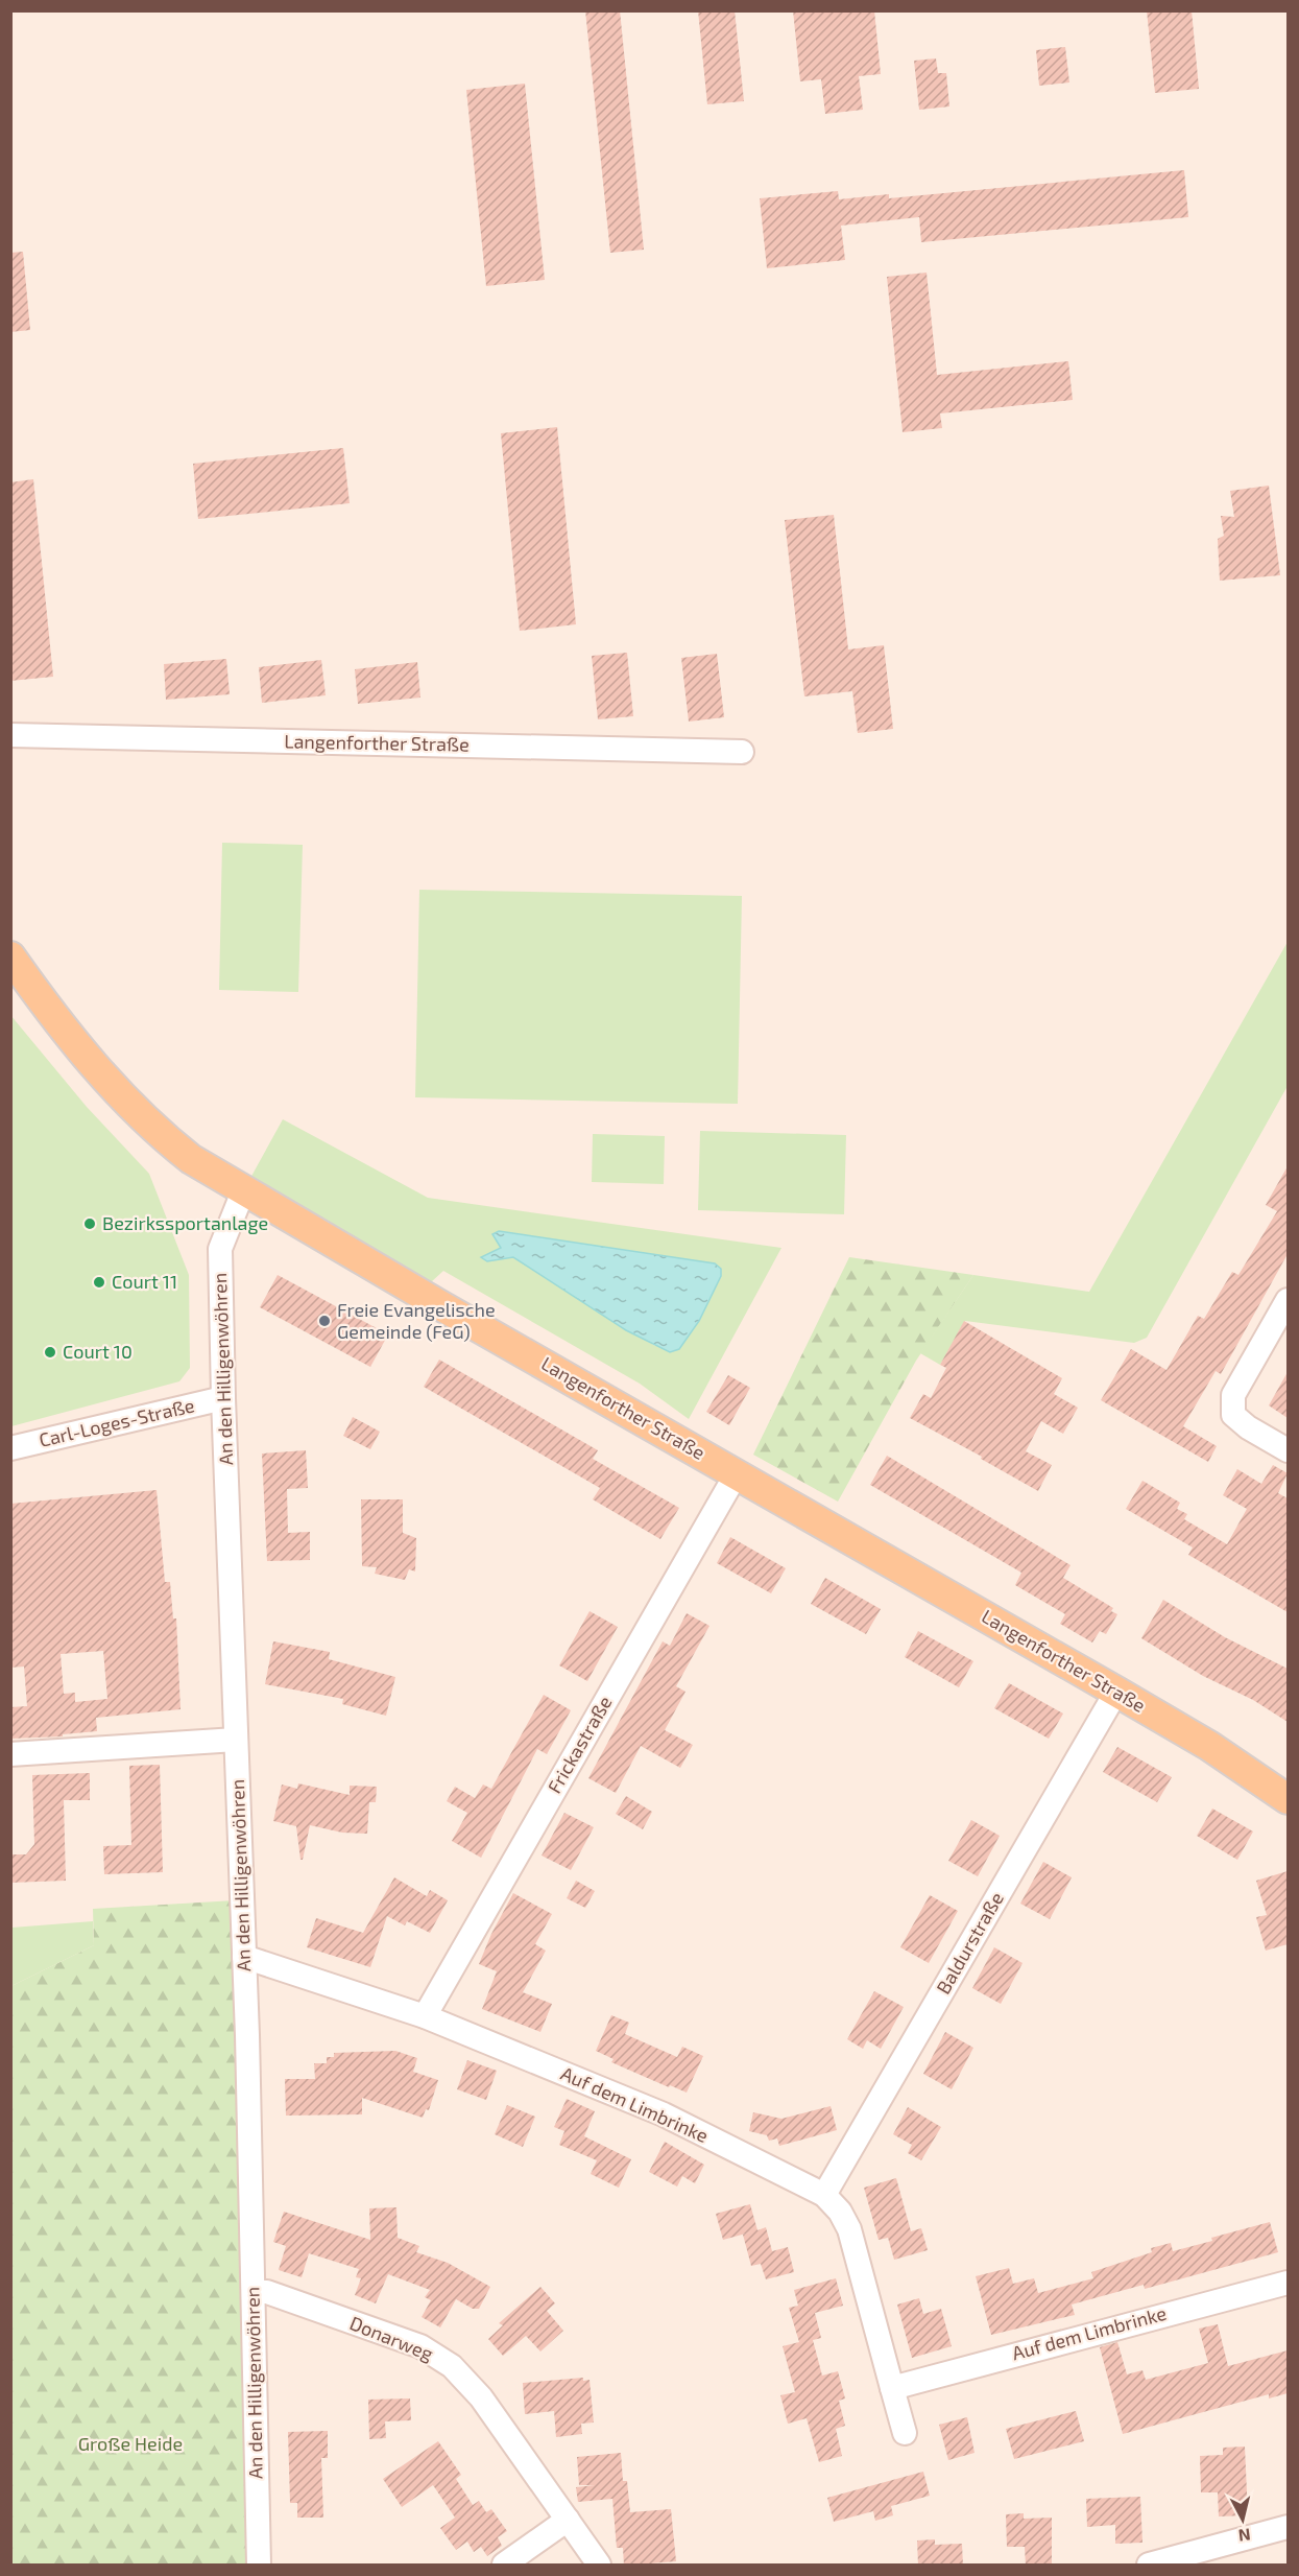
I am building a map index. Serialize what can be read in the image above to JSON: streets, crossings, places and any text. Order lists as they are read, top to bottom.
{
  "streets": {
    "main road": ["Langenforther Straße"],
    "street": [
      "An den Hilligenwöhren",
      "Carl-Loges-Straße",
      "Frickastraße",
      "Baldurstraße",
      "Auf dem Limbrinke",
      "Donarweg"
    ]
  },
  "crossings": [
    ["Langenforther Straße", "An den Hilligenwöhren"],
    ["Langenforther Straße", "Frickastraße"],
    ["Langenforther Straße", "Baldurstraße"],
    ["An den Hilligenwöhren", "Carl-Loges-Straße"],
    ["An den Hilligenwöhren", "Auf dem Limbrinke"],
    ["An den Hilligenwöhren", "Donarweg"],
    ["Frickastraße", "Auf dem Limbrinke"],
    ["Baldurstraße", "Auf dem Limbrinke"]
  ],
  "parks": ["Große Heide"],
  "places": [
    "Bezirkssportanlage",
    "Court 11",
    "Freie Evangelische Gemeinde (FeG)",
    "Court 10"
  ],
  "north": "bottom"
}
